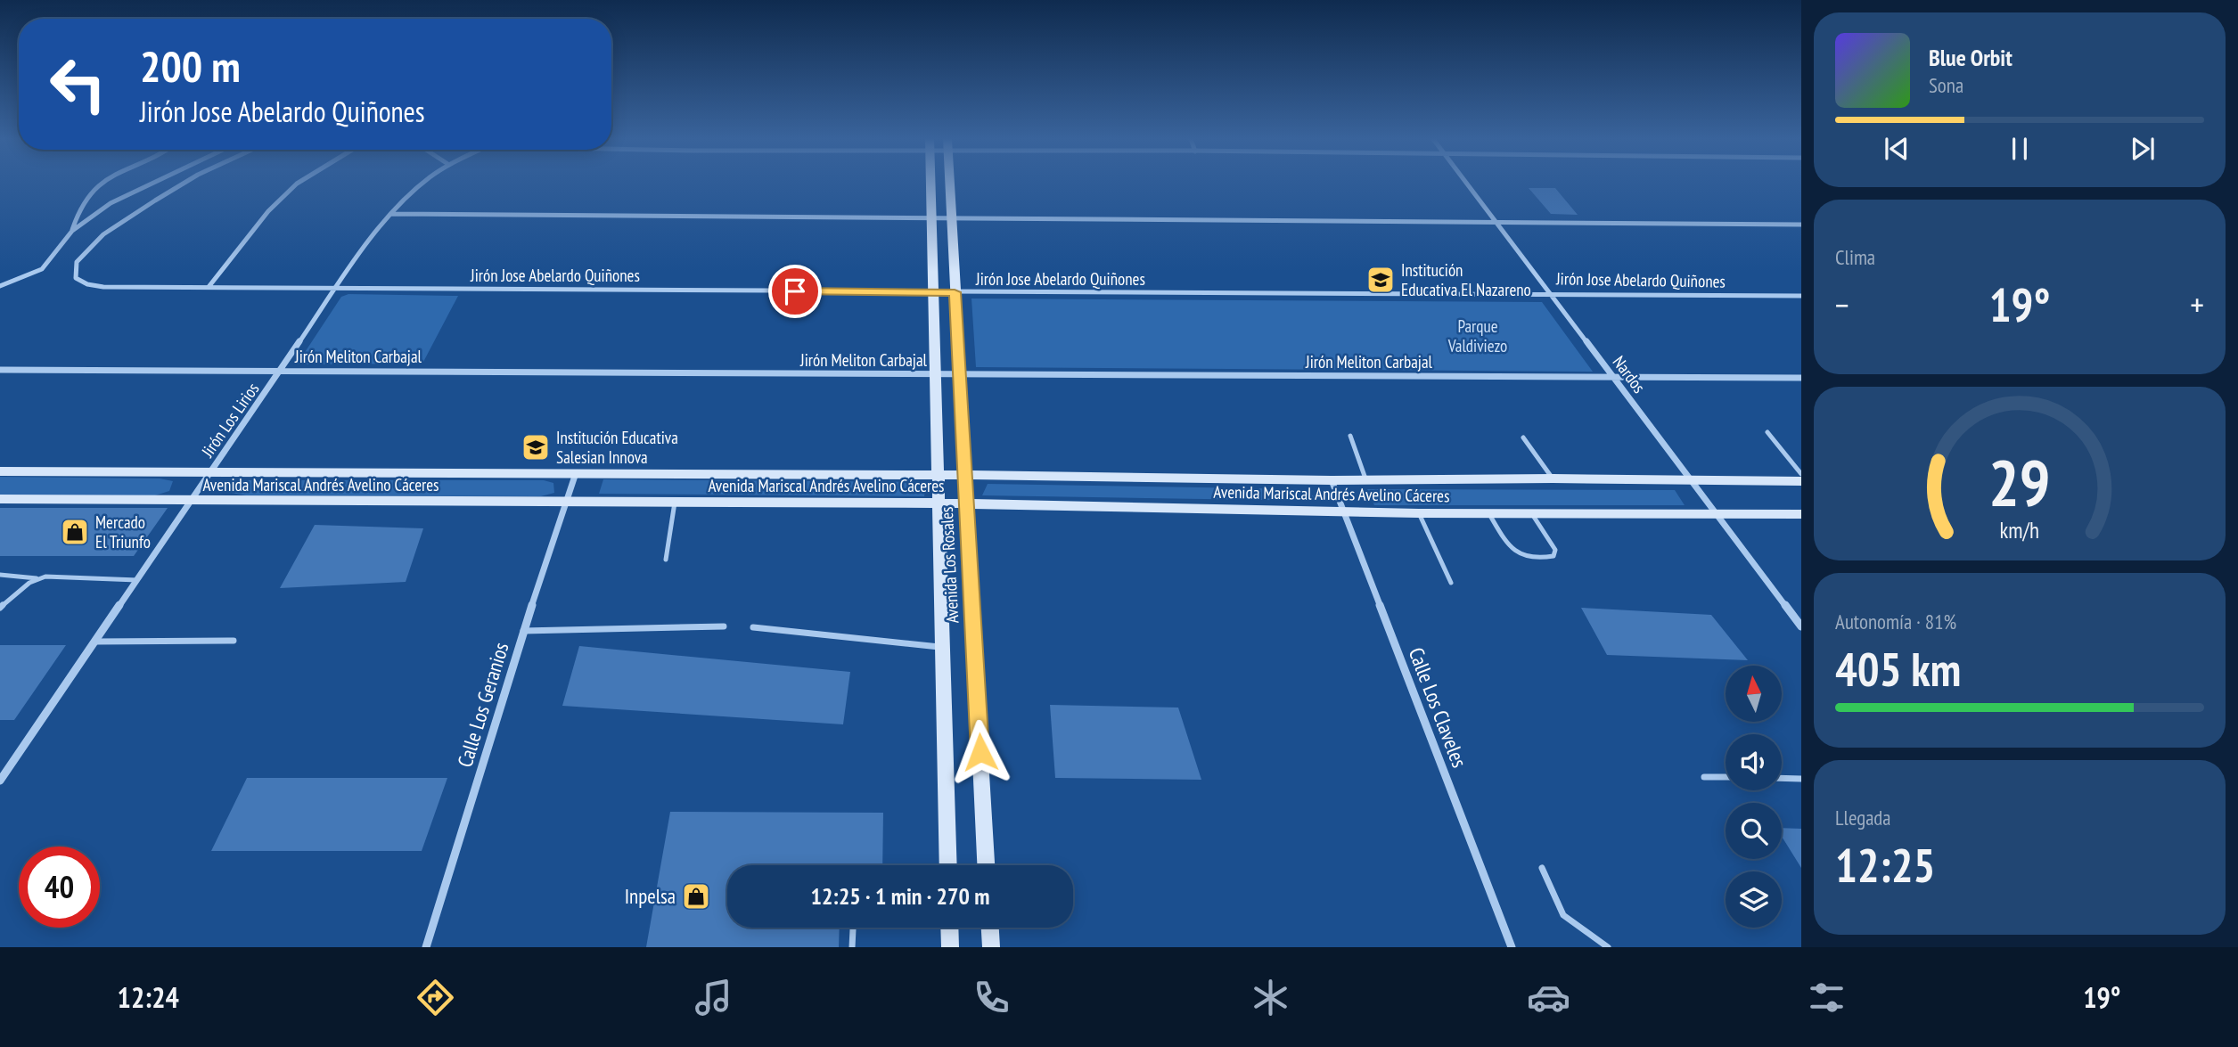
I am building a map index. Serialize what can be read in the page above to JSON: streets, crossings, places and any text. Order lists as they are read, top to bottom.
{
  "streets": {
    "street": [
      "Jirón Jose Abelardo Quiñones",
      "Jirón Meliton Carbajal",
      "Nardos",
      "Jirón Los Lirios",
      "Avenida Mariscal Andrés Avelino Cáceres",
      "Avenida Los Rosales",
      "Calle Los Geranios",
      "Calle Los Claveles"
    ]
  },
  "crossings": [
    ["Jirón Jose Abelardo Quiñones", "Nardos"],
    ["Jirón Jose Abelardo Quiñones", "Jirón Los Lirios"],
    ["Jirón Jose Abelardo Quiñones", "Avenida Los Rosales"],
    ["Jirón Meliton Carbajal", "Nardos"],
    ["Jirón Meliton Carbajal", "Jirón Los Lirios"],
    ["Jirón Meliton Carbajal", "Avenida Los Rosales"],
    ["Nardos", "Avenida Mariscal Andrés Avelino Cáceres"],
    ["Jirón Los Lirios", "Avenida Mariscal Andrés Avelino Cáceres"],
    ["Avenida Mariscal Andrés Avelino Cáceres", "Avenida Los Rosales"],
    ["Avenida Mariscal Andrés Avelino Cáceres", "Calle Los Geranios"],
    ["Avenida Mariscal Andrés Avelino Cáceres", "Calle Los Claveles"]
  ],
  "parks": ["Parque Valdiviezo"],
  "places": {
    "school or university": ["Institución Educativa El Nazareno", "Institución Educativa Salesian Innova"],
    "shop": ["Mercado El Triunfo", "Inpelsa"]
  },
  "north": "top",
  "page": {
    "turn": ["200 m", "Jirón Jose Abelardo Quiñones"],
    "song": ["Blue Orbit", "Sona"],
    "tile": [
      "Clima",
      ["Autonomía · 81%", "405 km"],
      ["Llegada", "12:25"]
    ],
    "heat": ["−", "19°", "+"],
    "limit": "40",
    "trip": "12:25 · 1 min · 270 m",
    "tabs": ["12:24", "19°"],
    "gauge": ["29", "km/h"]
  }
}
